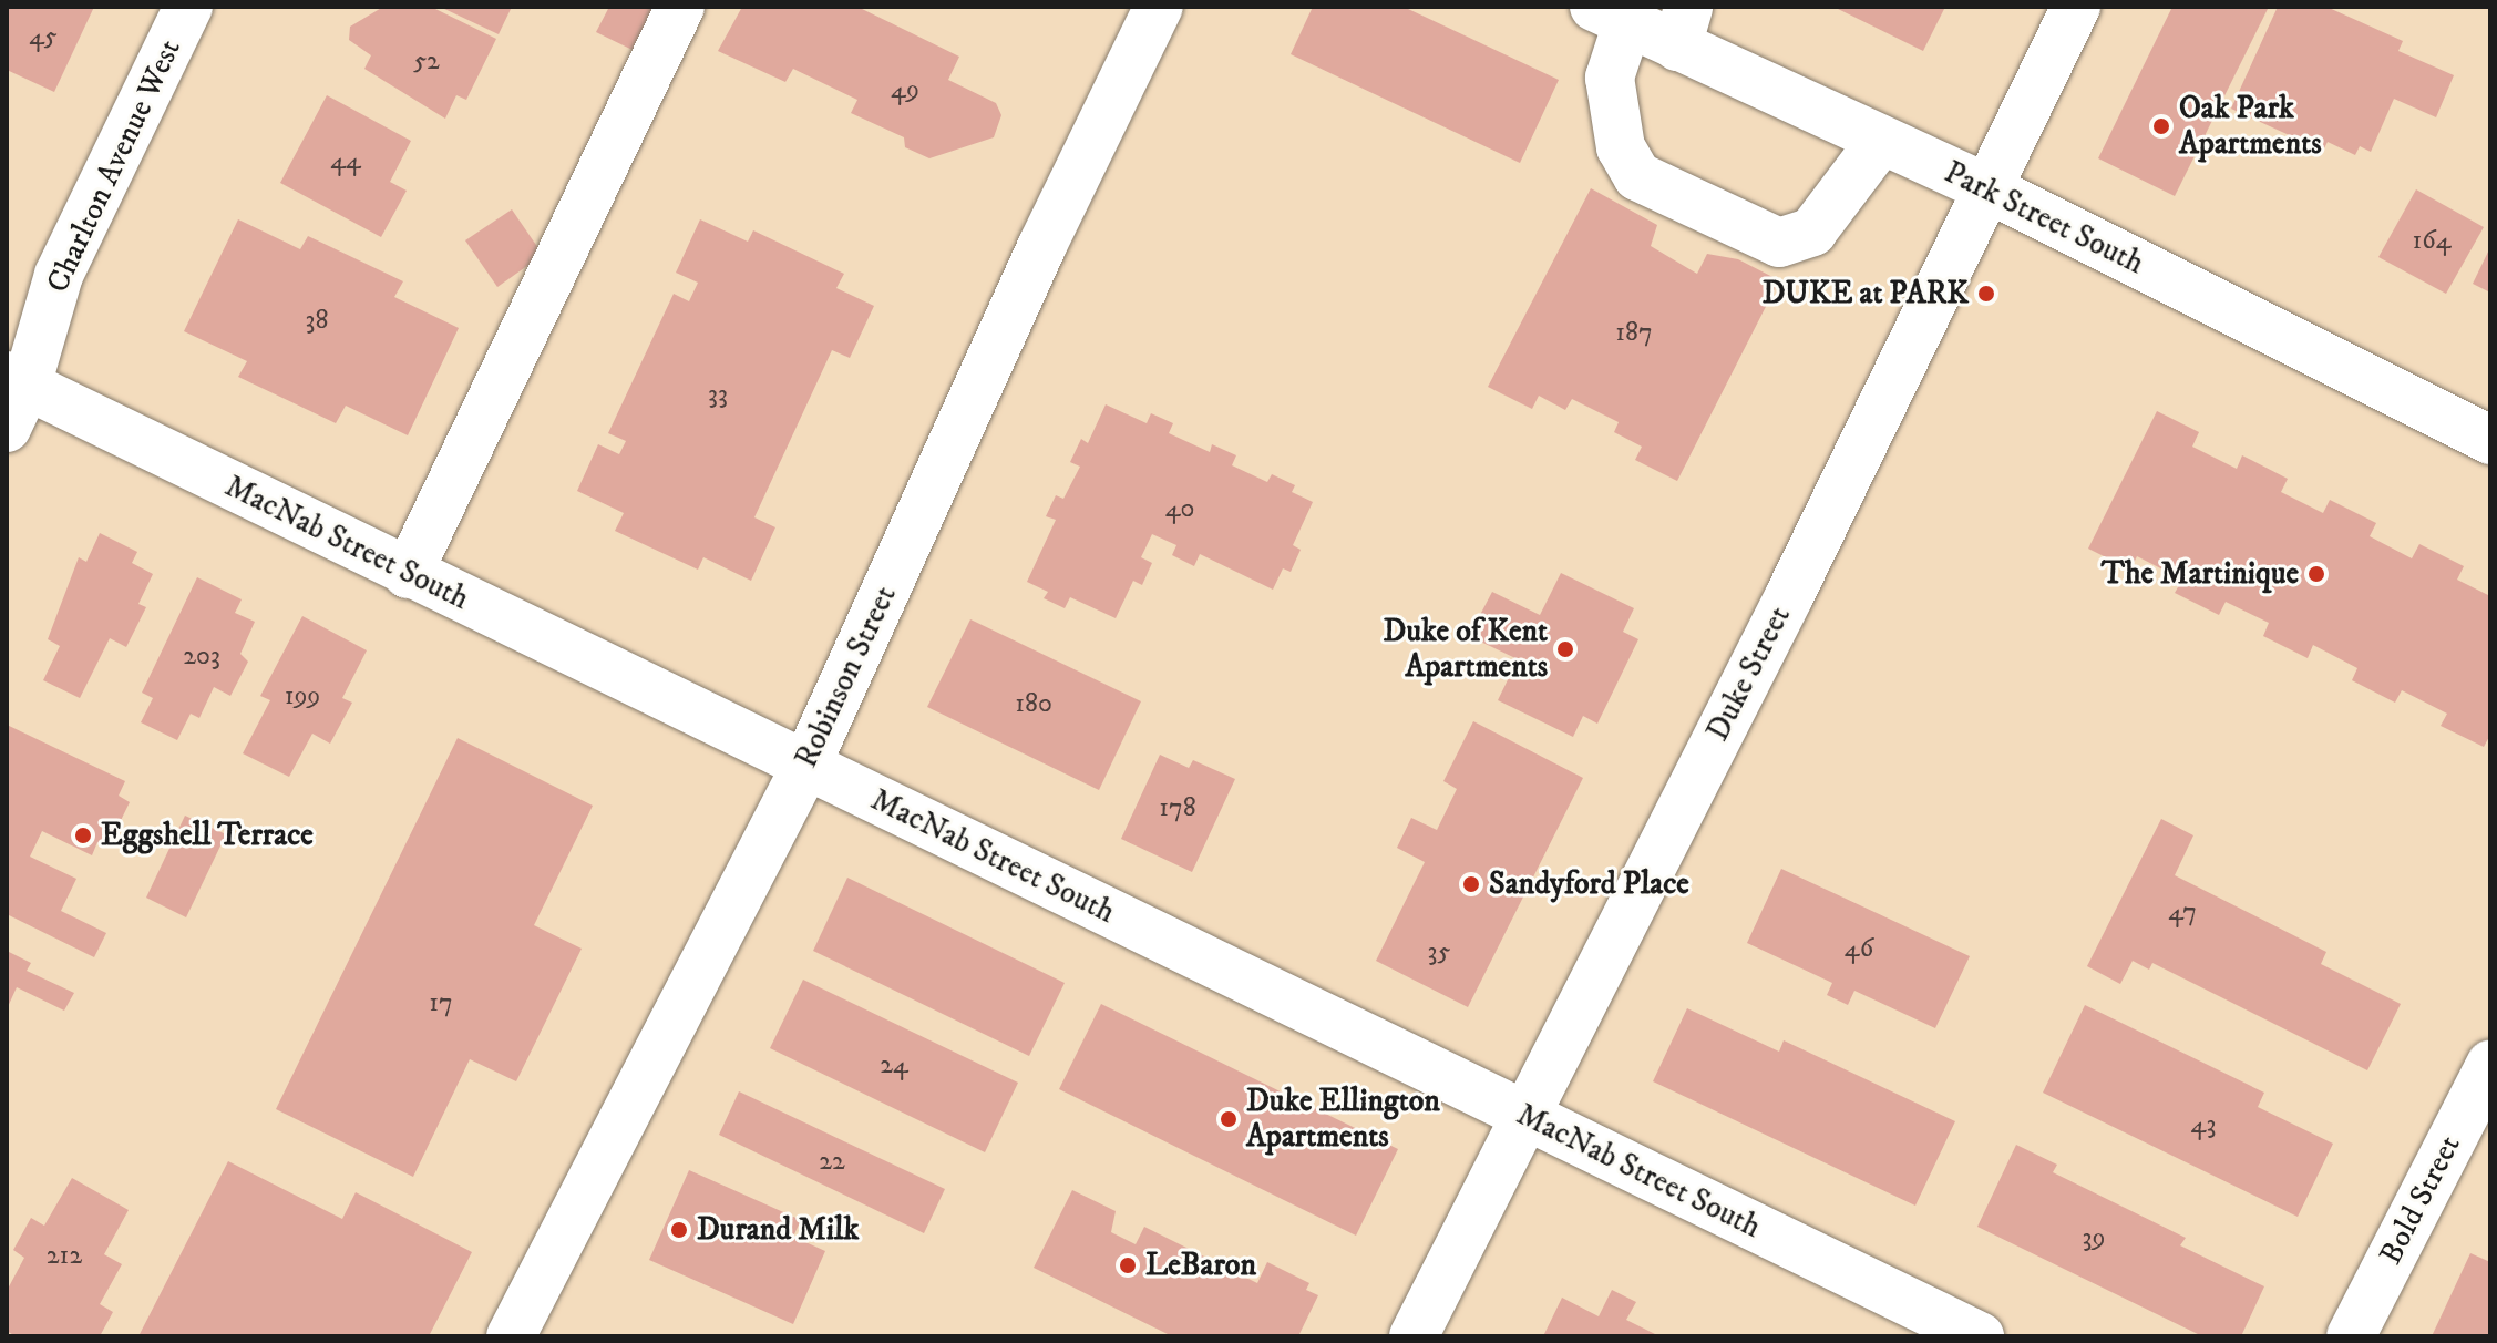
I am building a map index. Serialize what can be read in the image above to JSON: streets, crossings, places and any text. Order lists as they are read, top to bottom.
{
  "streets": {
    "street": [
      "Charlton Avenue West",
      "Park Street South",
      "MacNab Street South",
      "Duke Street",
      "Robinson Street",
      "Bold Street"
    ]
  },
  "crossings": [
    ["Charlton Avenue West", "MacNab Street South"],
    ["Park Street South", "Duke Street"],
    ["MacNab Street South", "Duke Street"],
    ["MacNab Street South", "Robinson Street"]
  ],
  "places": [
    "Oak Park Apartments",
    "DUKE at PARK",
    "The Martinique",
    "Duke of Kent Apartments",
    "Eggshell Terrace",
    "Sandyford Place",
    "Duke Ellington Apartments",
    "Durand Milk",
    "LeBaron"
  ],
  "house_numbers": [
    "45",
    "52",
    "49",
    "44",
    "164",
    "38",
    "187",
    "33",
    "40",
    "203",
    "199",
    "180",
    "178",
    "47",
    "46",
    "35",
    "17",
    "24",
    "43",
    "22",
    "39",
    "212"
  ]
}
